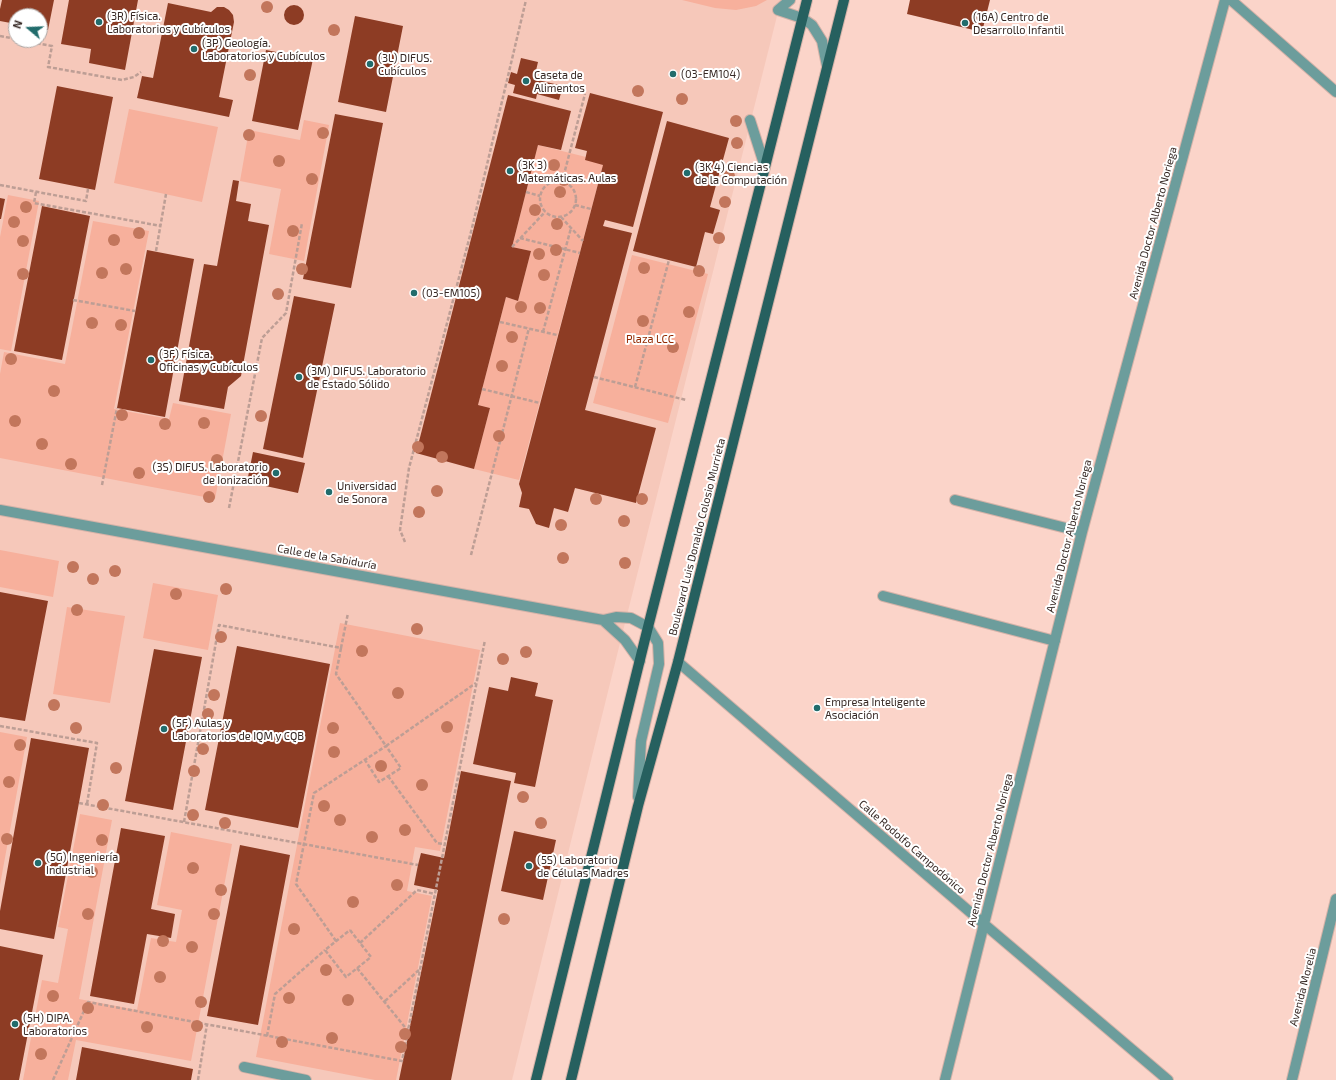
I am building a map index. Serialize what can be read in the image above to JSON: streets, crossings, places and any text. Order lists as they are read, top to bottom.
{
  "streets": {
    "main road": ["Boulevard Luis Donaldo Colosio Murrieta"],
    "street": [
      "Avenida Doctor Alberto Noriega",
      "Calle de la Sabiduría",
      "Calle Rodolfo Campodónico",
      "Avenida Morelia"
    ]
  },
  "crossings": [
    ["Avenida Doctor Alberto Noriega", "Calle Rodolfo Campodónico"],
    ["Boulevard Luis Donaldo Colosio Murrieta", "Calle Rodolfo Campodónico"]
  ],
  "parks": ["Plaza LCC"],
  "places": [
    "(3R) Física. Laboratorios y Cubículos",
    "(16A) Centro de Desarrollo Infantil",
    "(3P) Geología. Laboratorios y Cubículos",
    "(3L) DIFUS. Cubículos",
    "(03-EM104)",
    "Caseta de Alimentos",
    "(3K 3) Matemáticas. Aulas",
    "(3K 4) Ciencias de la Computación",
    "(03-EM105)",
    "(3F) Física. Oficinas y Cubículos",
    "(3M) DIFUS. Laboratorio de Estado Sólido",
    "(3S) DIFUS. Laboratorio de Ionización",
    "Universidad de Sonora",
    "Empresa Inteligente Asociación",
    "(5F) Aulas y Laboratorios de IQM y CQB",
    "(5G) Ingeniería Industrial",
    "(5S) Laboratorio de Células Madres",
    "(5H) DIPA. Laboratorios"
  ],
  "north": "left"
}
